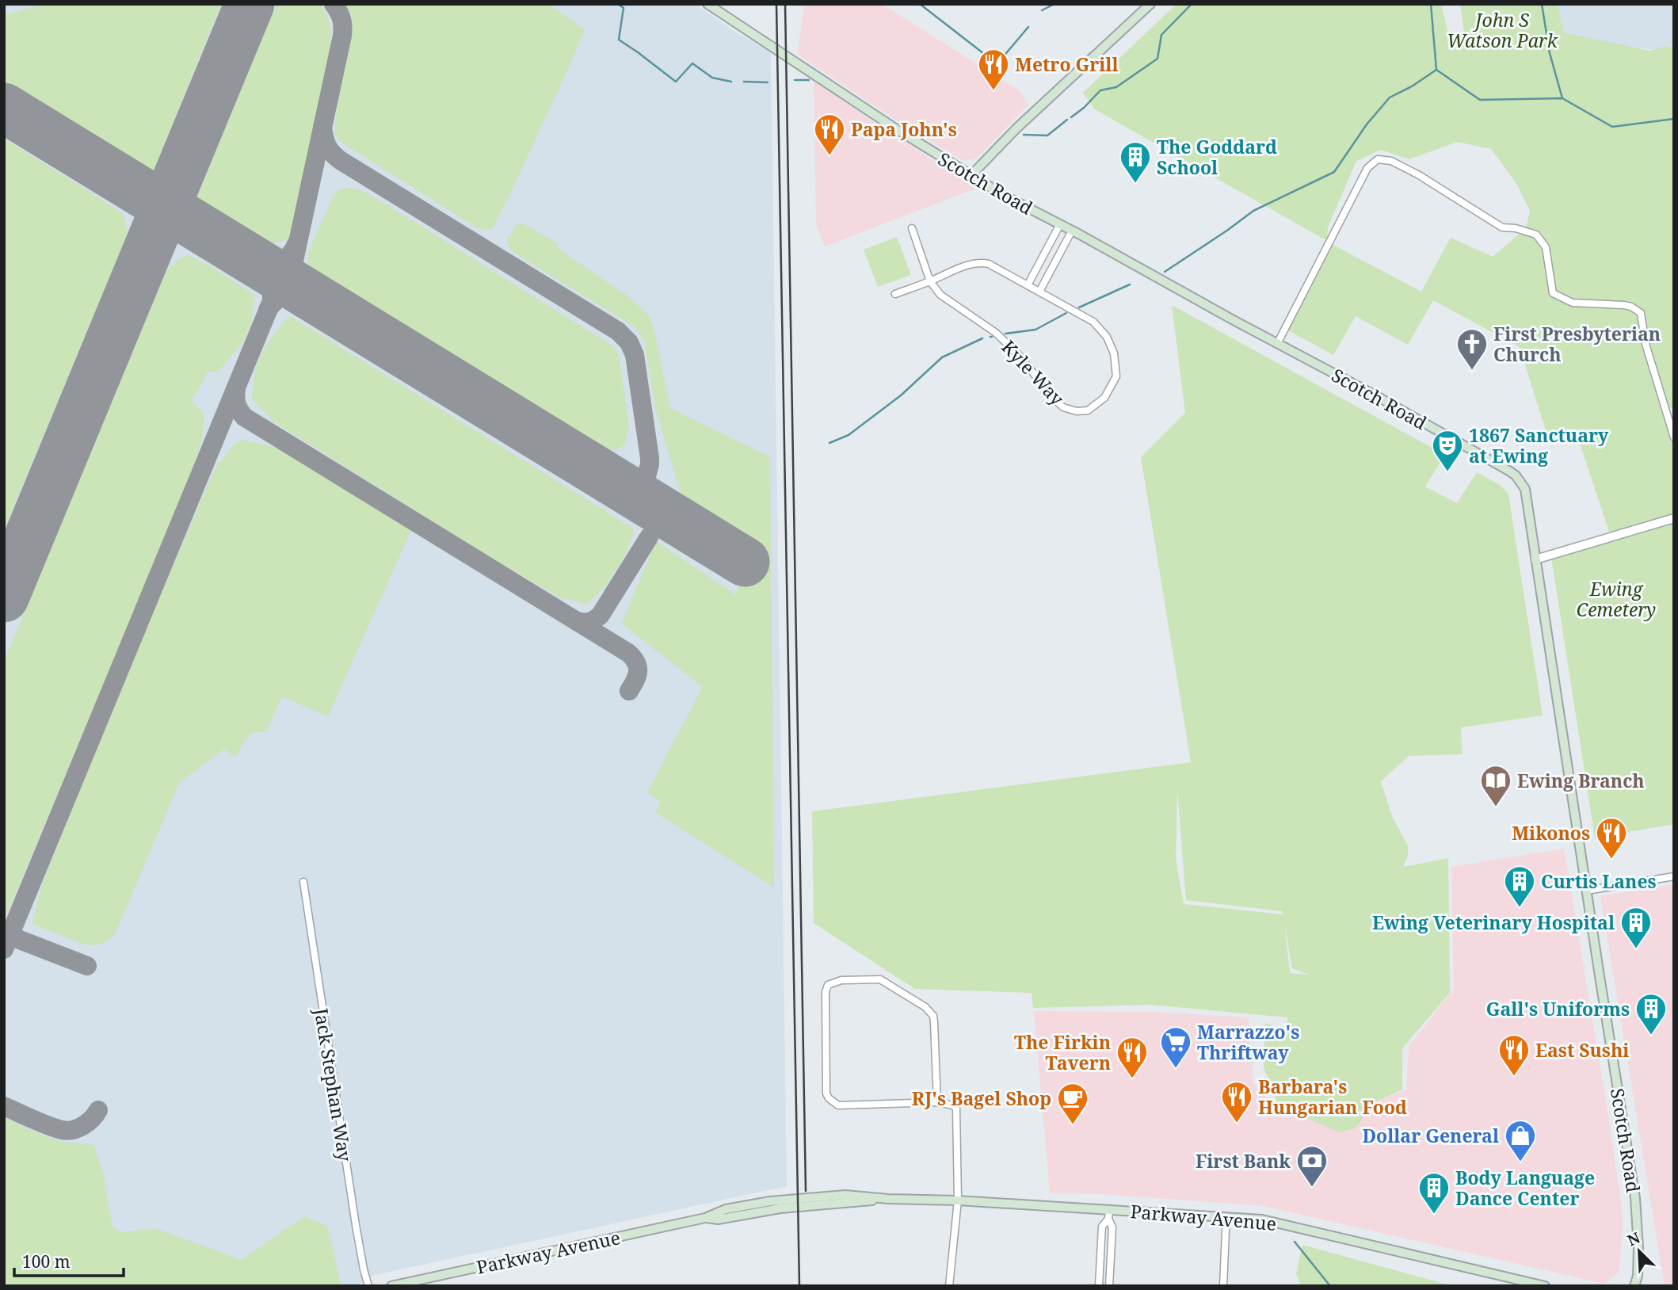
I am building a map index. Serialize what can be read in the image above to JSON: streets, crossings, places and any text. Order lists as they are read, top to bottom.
{
  "streets": {
    "main road": ["Scotch Road", "Parkway Avenue"],
    "street": ["Kyle Way", "Jack Stephan Way"]
  },
  "parks": ["John S Watson Park", "Ewing Cemetery"],
  "places": {
    "restaurant": [
      "Metro Grill",
      "Papa John's",
      "Mikonos",
      "East Sushi",
      "The Firkin Tavern",
      "Barbara's Hungarian Food"
    ],
    "building": [
      "The Goddard School",
      "Curtis Lanes",
      "Ewing Veterinary Hospital",
      "Gall's Uniforms",
      "Body Language Dance Center"
    ],
    "church": ["First Presbyterian Church"],
    "theatre": ["1867 Sanctuary at Ewing"],
    "library": ["Ewing Branch"],
    "supermarket": ["Marrazzo's Thriftway"],
    "cafe": ["RJ's Bagel Shop"],
    "shop": ["Dollar General"],
    "bank": ["First Bank"]
  },
  "scale_bar": "100 m",
  "north": "top left"
}
